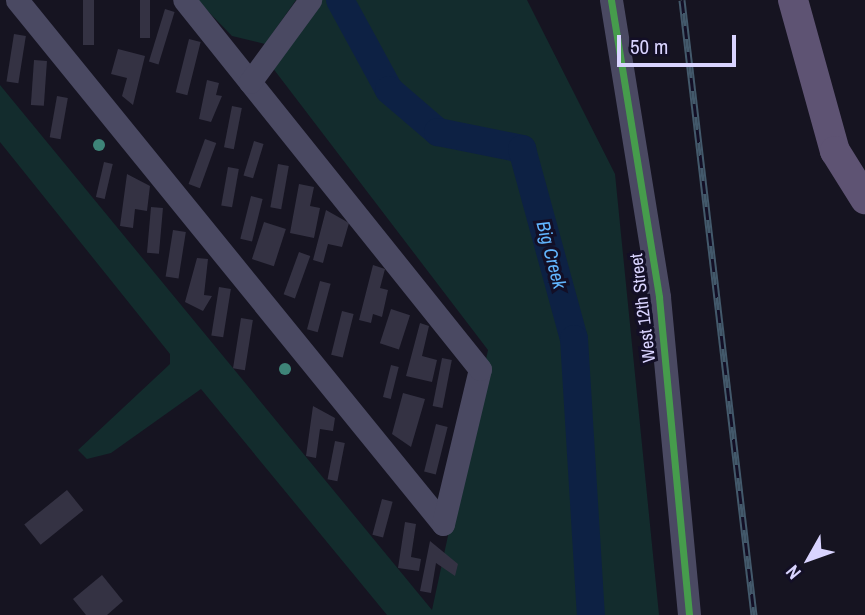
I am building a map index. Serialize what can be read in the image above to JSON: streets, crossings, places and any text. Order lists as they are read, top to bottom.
{
  "streets": {
    "street": ["West 12th Street"]
  },
  "water": ["Big Creek"],
  "scale_bar": "50 m",
  "north": "bottom left"
}
